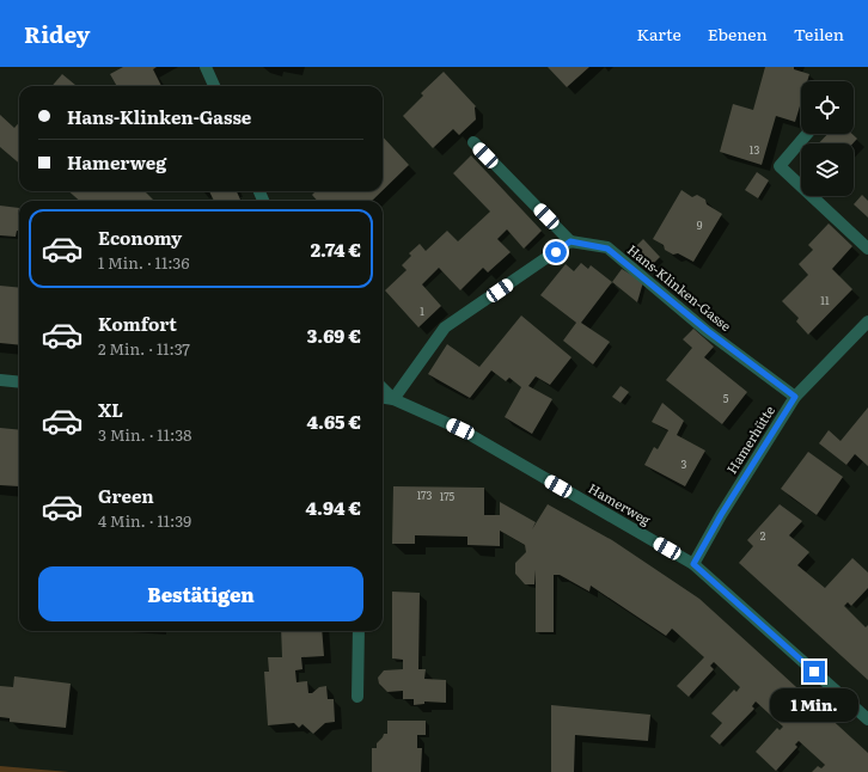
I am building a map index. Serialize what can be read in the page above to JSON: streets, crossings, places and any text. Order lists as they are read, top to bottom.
{
  "streets": {
    "street": ["Hans-Klinken-Gasse", "Hamerhütte", "Hamerweg"]
  },
  "crossings": [
    ["Hans-Klinken-Gasse", "Hamerhütte"],
    ["Hamerhütte", "Hamerweg"]
  ],
  "house_numbers": [
    "13",
    "9",
    "11",
    "1",
    "5",
    "3",
    "173",
    "175",
    "2"
  ],
  "page": {
    "header": "Ridey",
    "nav": ["Karte", "Ebenen", "Teilen"],
    "banner": ["Hans-Klinken-Gasse", "Hamerweg"],
    "list": [
      {
        "name": "Economy",
        "note": "1 Min. · 11:36",
        "value": "2.74 €"
      },
      {
        "name": "Komfort",
        "note": "2 Min. · 11:37",
        "value": "3.69 €"
      },
      {
        "name": "XL",
        "note": "3 Min. · 11:38",
        "value": "4.65 €"
      },
      {
        "name": "Green",
        "note": "4 Min. · 11:39",
        "value": "4.94 €"
      }
    ],
    "buttons": "Bestätigen",
    "bubble": "1 Min."
  }
}
